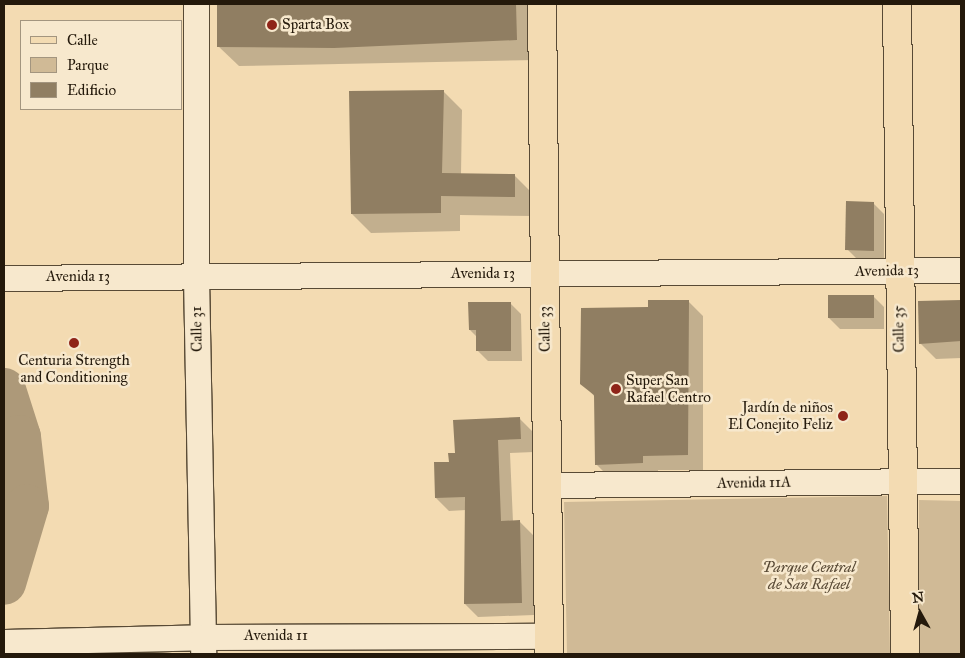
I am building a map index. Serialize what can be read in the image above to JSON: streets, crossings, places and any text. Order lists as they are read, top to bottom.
{
  "streets": {
    "main road": ["Calle 33", "Calle 35"],
    "street": [
      "Avenida 13",
      "Calle 31",
      "Avenida 11A",
      "Avenida 11"
    ]
  },
  "crossings": [
    ["Avenida 13", "Calle 31"],
    ["Avenida 13", "Calle 33"],
    ["Avenida 13", "Calle 35"],
    ["Calle 31", "Avenida 11"],
    ["Calle 33", "Avenida 11A"],
    ["Calle 33", "Avenida 11"],
    ["Calle 35", "Avenida 11A"]
  ],
  "parks": ["Parque Central de San Rafael"],
  "places": [
    "Sparta Box",
    "Centuria Strength and Conditioning",
    "Super San Rafael Centro",
    "Jardín de niños El Conejito Feliz"
  ],
  "legend": ["Calle", "Parque", "Edificio"],
  "north": "top"
}
